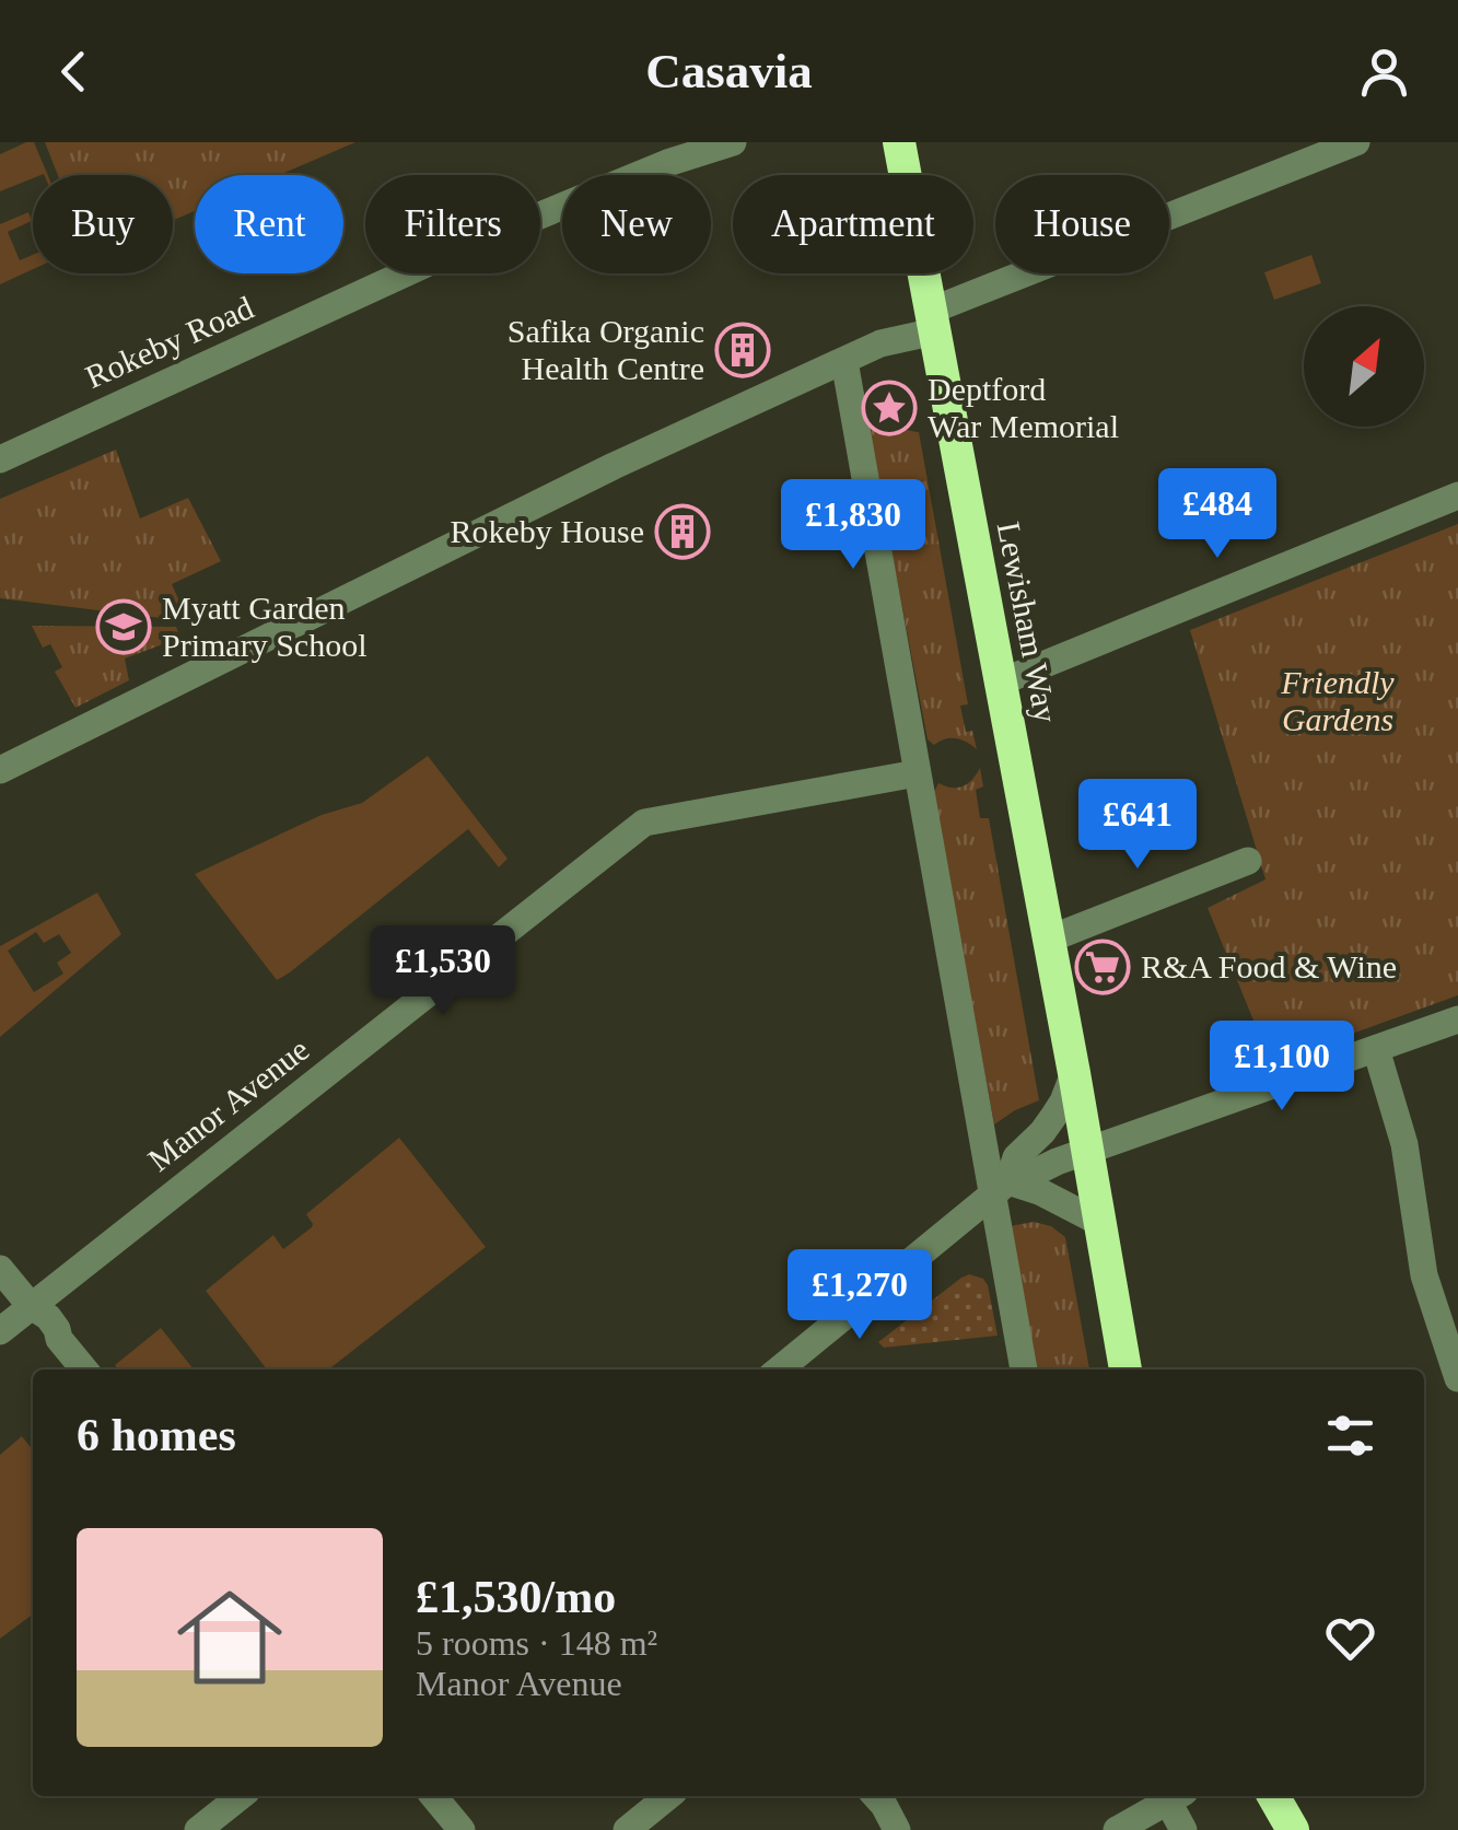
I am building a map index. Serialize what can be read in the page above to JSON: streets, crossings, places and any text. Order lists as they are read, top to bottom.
{
  "streets": {
    "highway": ["Lewisham Way"],
    "street": ["Rokeby Road", "Manor Avenue"]
  },
  "parks": ["Friendly Gardens"],
  "places": {
    "building": ["Safika Organic Health Centre", "Rokeby House"],
    "place": ["Deptford War Memorial"],
    "school or university": ["Myatt Garden Primary School"],
    "supermarket": ["R&A Food & Wine"]
  },
  "north": "top right",
  "page": {
    "header": "Casavia",
    "chip": [
      "Buy",
      "Rent",
      "Filters",
      "New",
      "Apartment",
      "House"
    ],
    "price": [
      "£484",
      "£1,830",
      "£641",
      "£1,530",
      "£1,100",
      "£1,270"
    ],
    "heading": "6 homes",
    "list": [
      {
        "name": "£1,530/mo",
        "note": "5 rooms · 148 m² · Manor Avenue"
      }
    ]
  }
}
